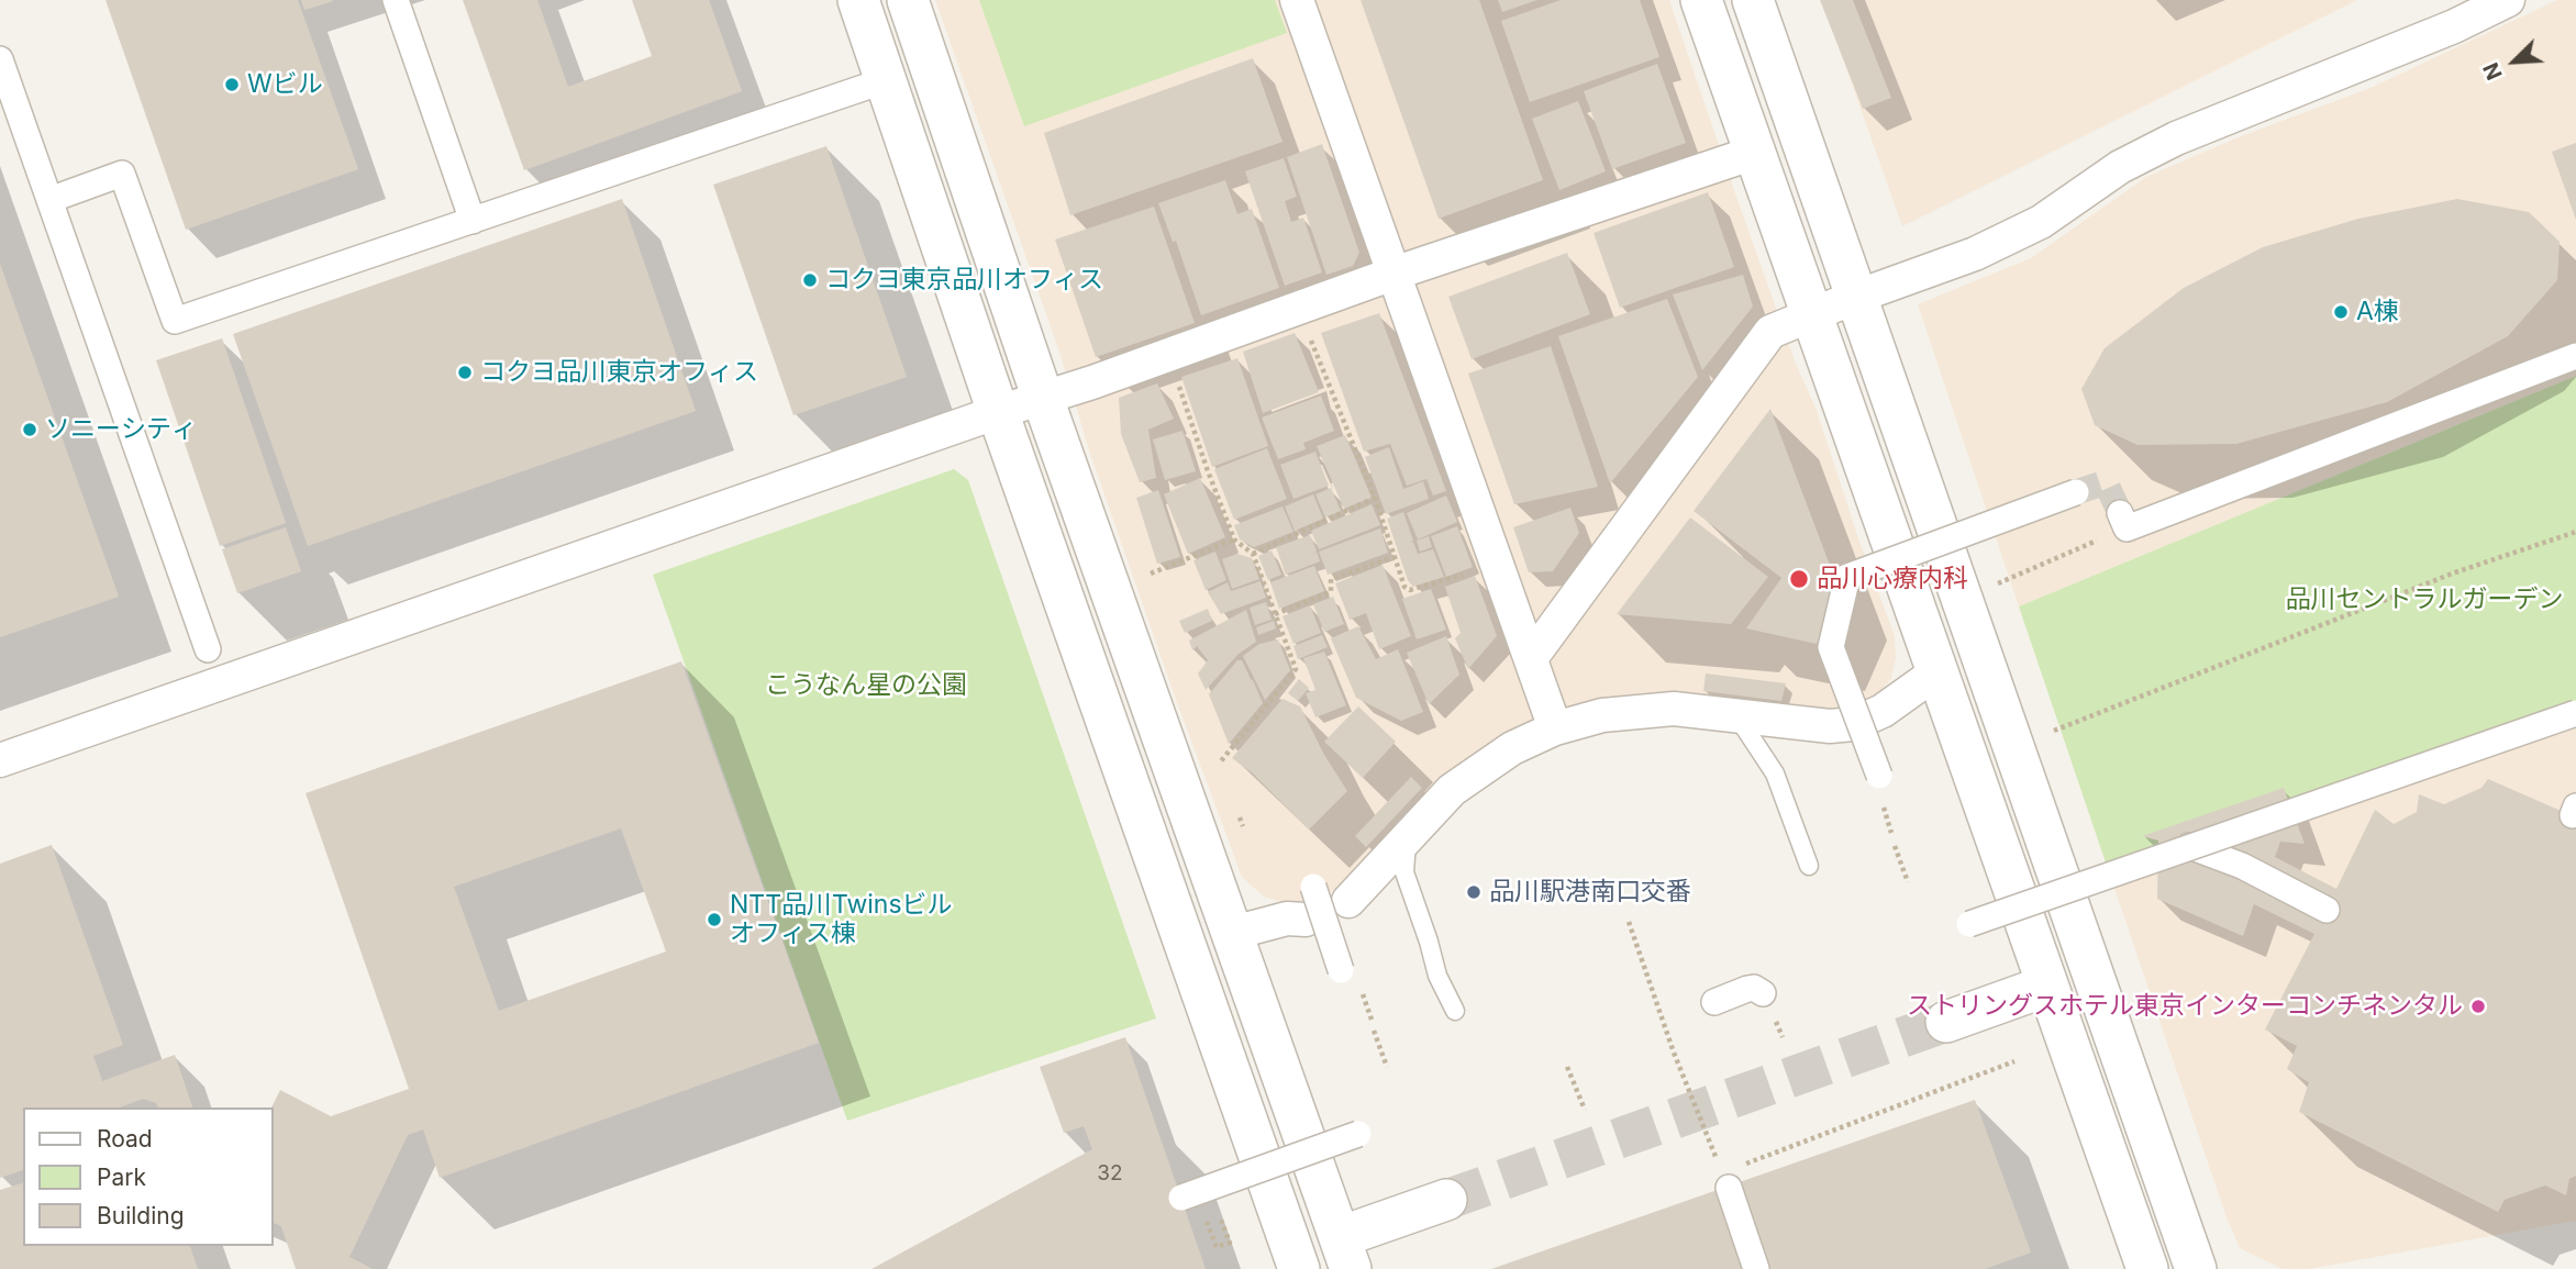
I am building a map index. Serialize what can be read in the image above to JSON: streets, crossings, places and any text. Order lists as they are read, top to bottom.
{
  "parks": ["品川セントラルガーデン", "こうなん星の公園"],
  "places": [
    "Wビル",
    "コクヨ東京品川オフィス",
    "A棟",
    "コクヨ品川東京オフィス",
    "ソニーシティ",
    "品川心療内科",
    "品川駅港南口交番",
    "NTT品川Twinsビル オフィス棟",
    "ストリングスホテル東京インターコンチネンタル"
  ],
  "house_numbers": ["32"],
  "legend": ["Road", "Park", "Building"],
  "north": "bottom left"
}
